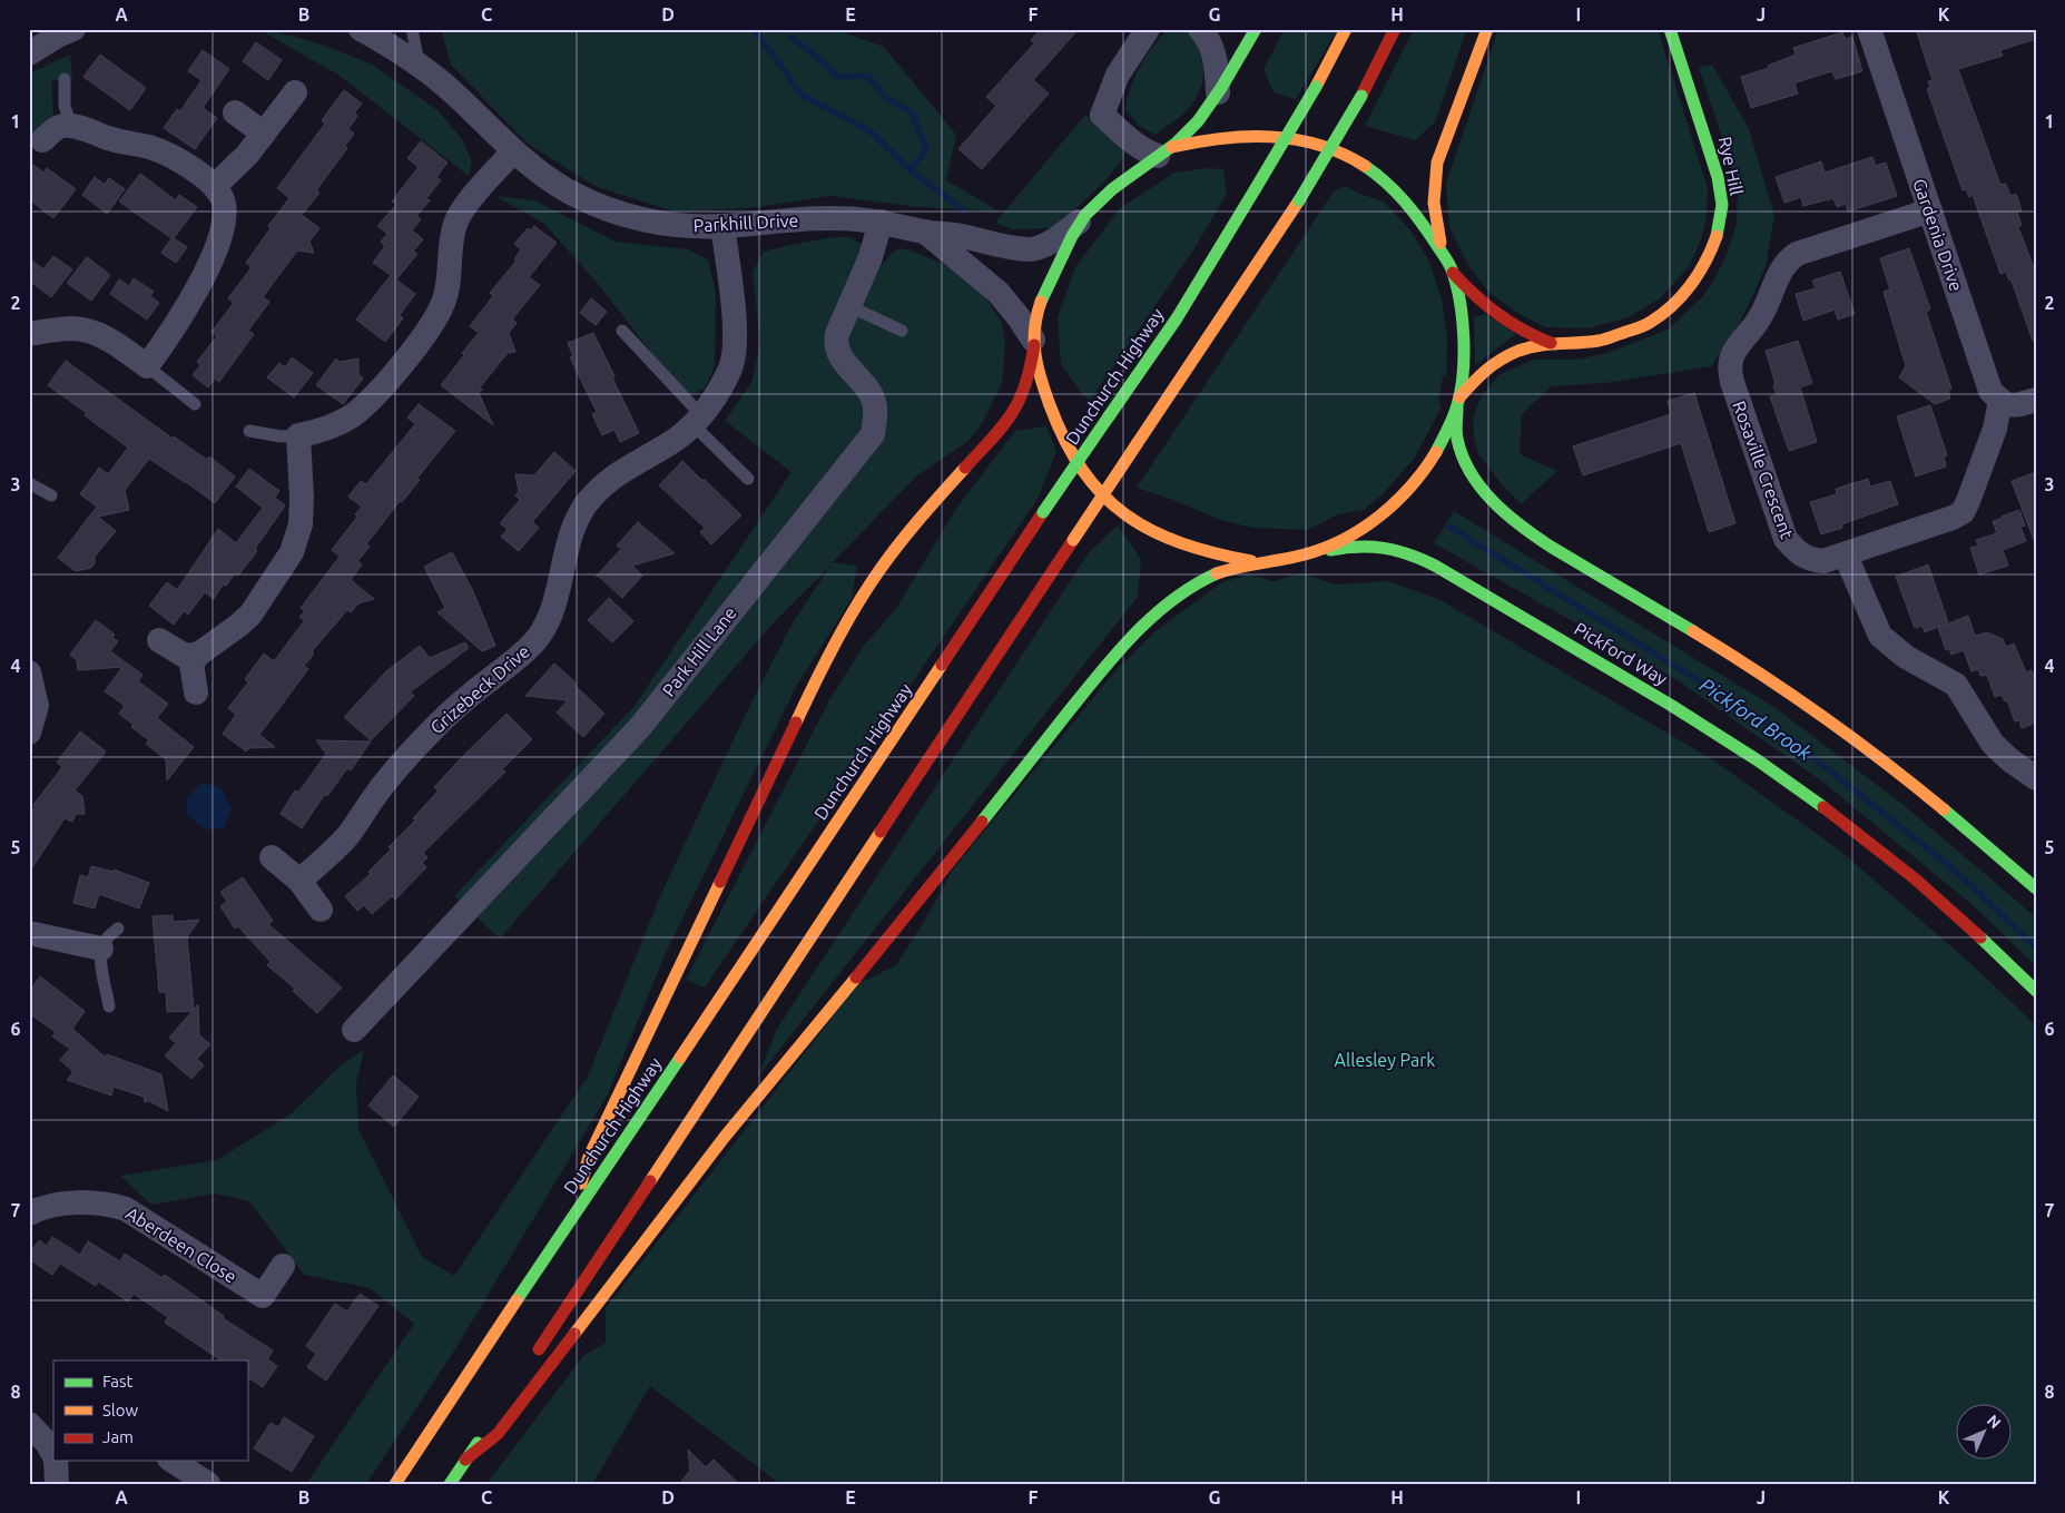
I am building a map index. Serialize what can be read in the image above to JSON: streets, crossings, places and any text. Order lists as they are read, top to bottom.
{
  "streets": {
    "main road": ["Rye Hill", "Dunchurch Highway", "Pickford Way"],
    "street": [
      "Parkhill Drive",
      "Gardenia Drive",
      "Rosaville Crescent",
      "Park Hill Lane",
      "Grizebeck Drive",
      "Aberdeen Close"
    ]
  },
  "crossings": [
    ["Parkhill Drive", "Park Hill Lane"],
    ["Parkhill Drive", "Grizebeck Drive"],
    ["Gardenia Drive", "Rosaville Crescent"]
  ],
  "water": ["Pickford Brook"],
  "parks": ["Allesley Park"],
  "legend": ["Fast", "Slow", "Jam"],
  "north": "top right",
  "grid": {
    "columns": [
      "A",
      "B",
      "C",
      "D",
      "E",
      "F",
      "G",
      "H",
      "I",
      "J",
      "K"
    ],
    "rows": [
      "1",
      "2",
      "3",
      "4",
      "5",
      "6",
      "7",
      "8"
    ]
  }
}
